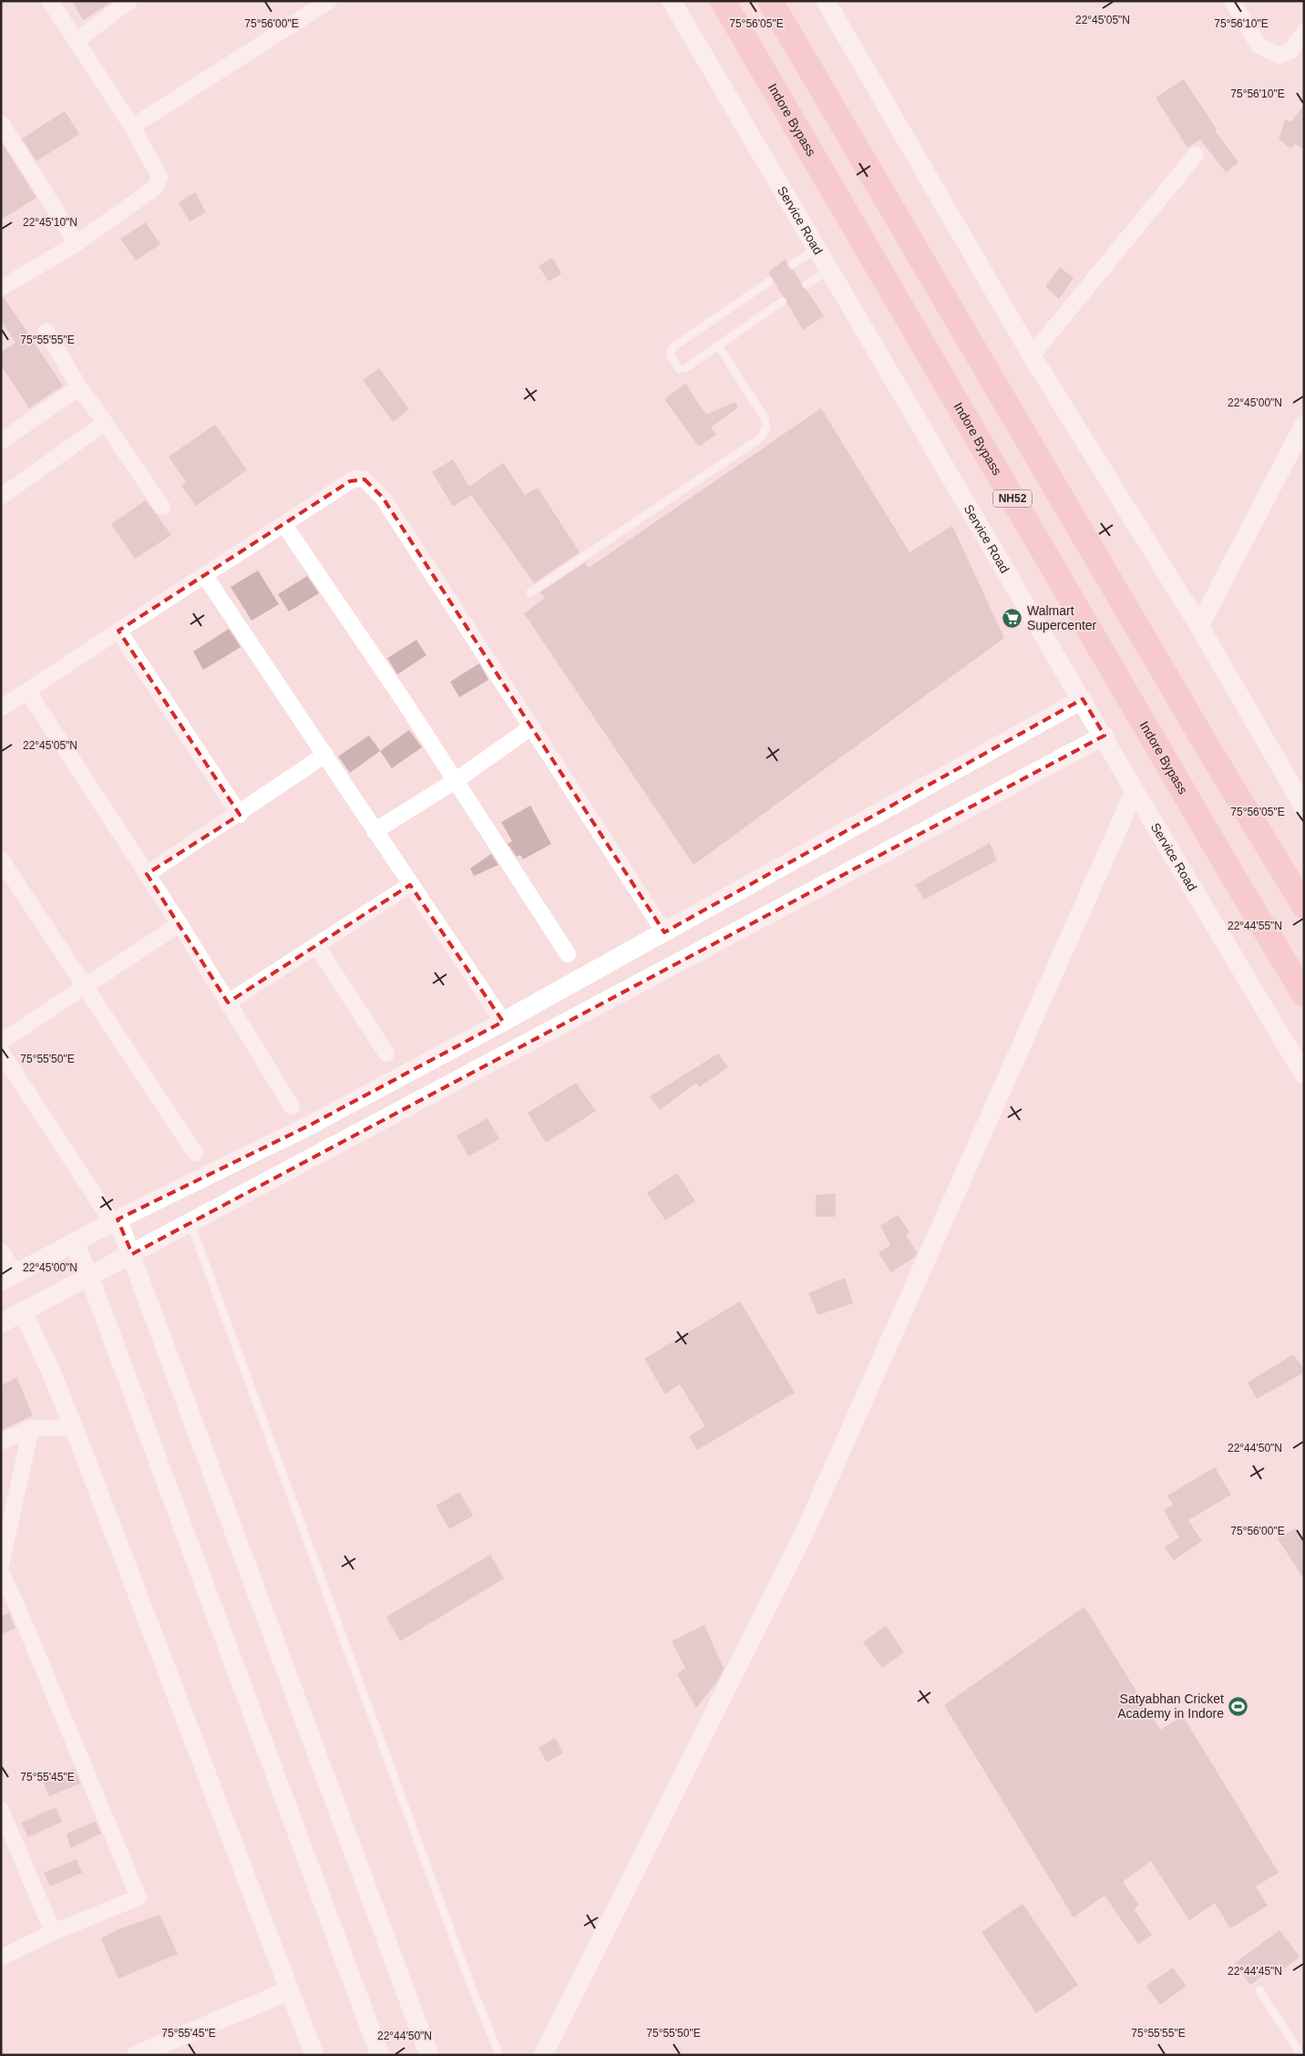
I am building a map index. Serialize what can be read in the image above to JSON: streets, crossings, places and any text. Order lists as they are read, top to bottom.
{
  "streets": {
    "highway": ["Indore Bypass", "NH52"],
    "street": ["Service Road"]
  },
  "places": {
    "supermarket": ["Walmart Supercenter"],
    "sports": ["Satyabhan Cricket Academy in Indore"]
  },
  "coordinates": [
    "22°45'05\"N",
    "75°56'10\"E",
    "75°56'00\"E",
    "75°56'05\"E",
    "22°45'10\"N",
    "75°55'55\"E",
    "22°45'00\"N",
    "22°44'55\"N",
    "75°55'50\"E",
    "22°44'50\"N",
    "75°55'45\"E",
    "22°44'45\"N"
  ]
}
